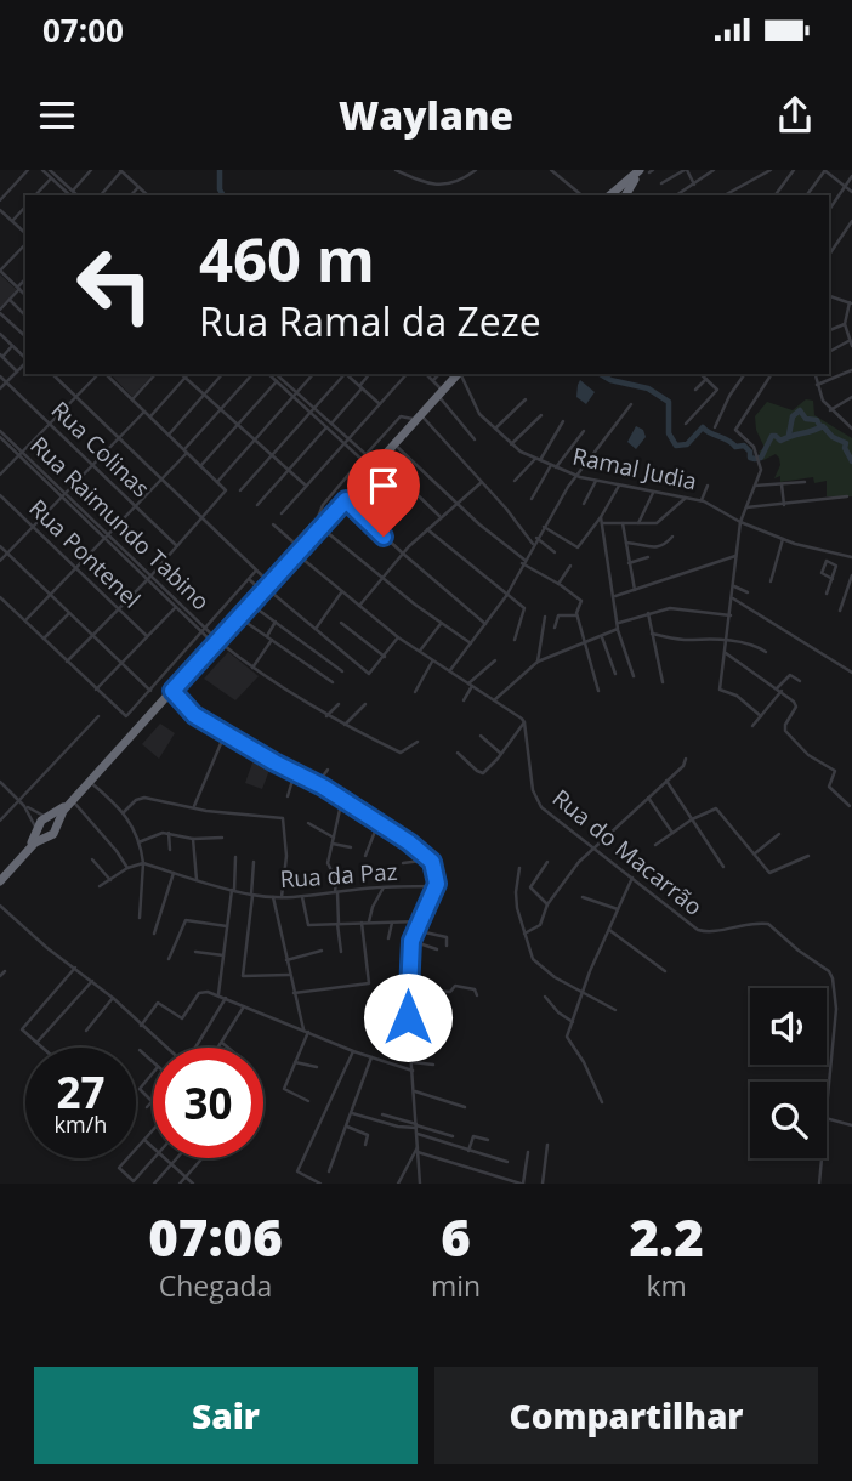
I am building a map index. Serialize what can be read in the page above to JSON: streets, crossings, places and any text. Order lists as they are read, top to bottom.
{
  "streets": {
    "street": [
      "Rua Colinas",
      "Ramal Judia",
      "Rua Raimundo Tabino",
      "Rua Pontenel",
      "Rua do Macarrão",
      "Rua da Paz"
    ]
  },
  "page": {
    "status": "07:00",
    "header": "Waylane",
    "turn": ["460 m", "Rua Ramal da Zeze"],
    "speed": "27 km/h",
    "limit": "30",
    "eta": [
      "07:06",
      "Chegada",
      "6",
      "min",
      "2.2",
      "km"
    ],
    "buttons": ["Sair", "Compartilhar"]
  }
}
